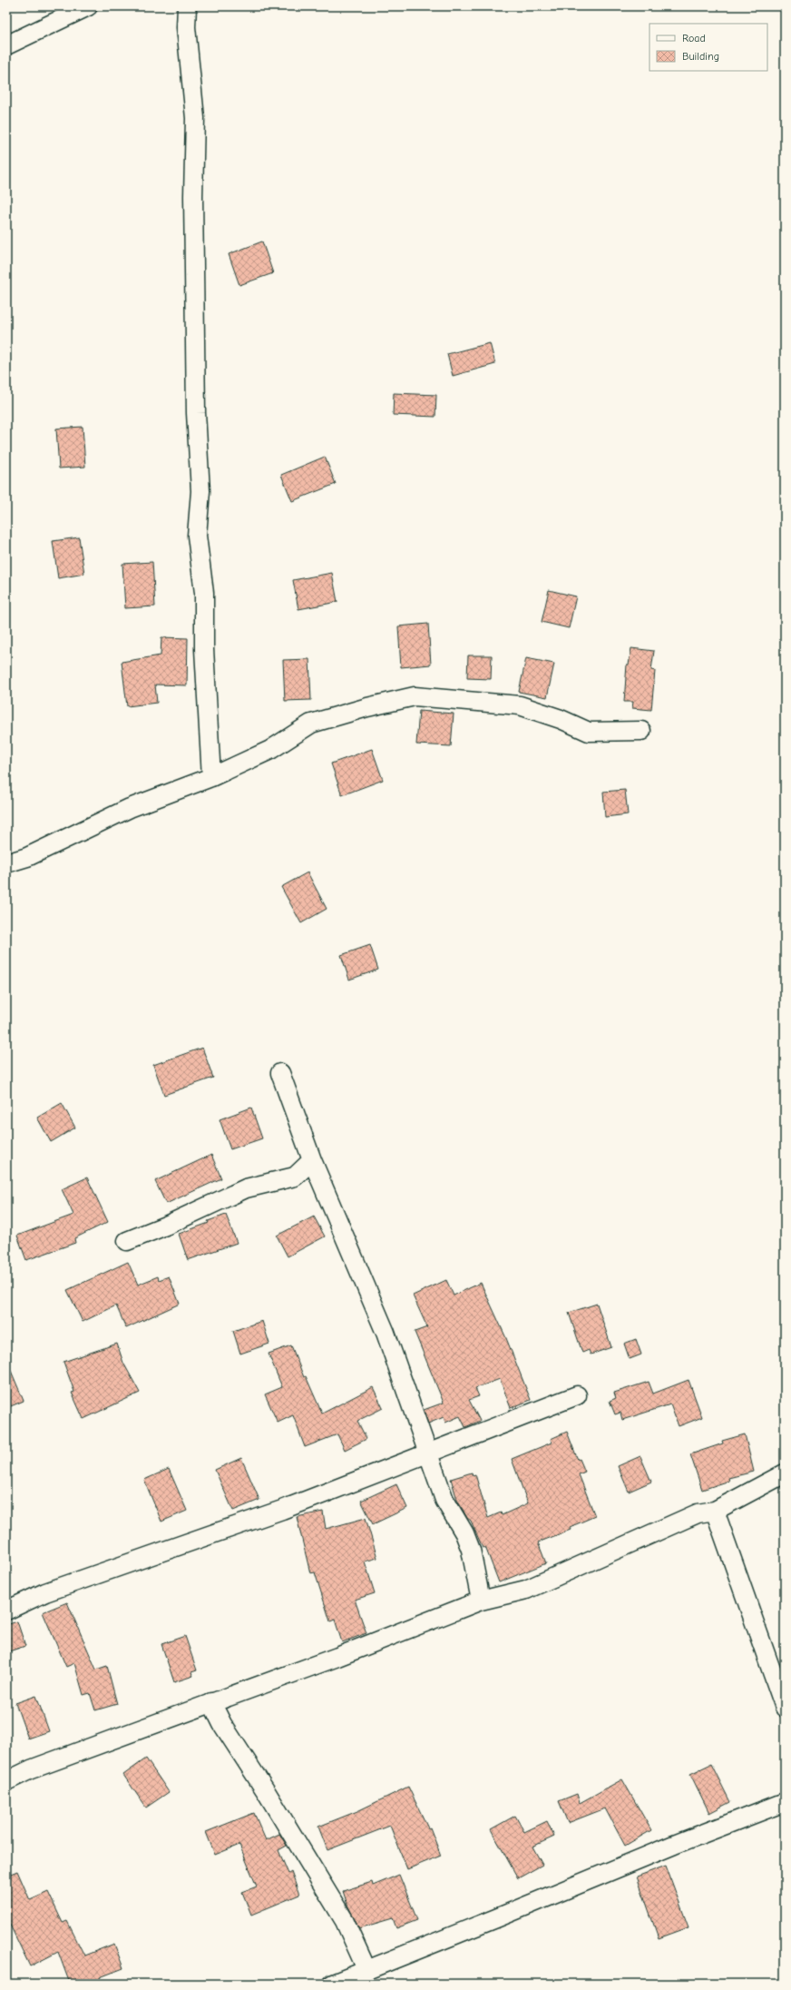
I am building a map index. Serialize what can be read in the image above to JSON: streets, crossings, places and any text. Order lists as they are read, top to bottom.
{
  "legend": ["Road", "Building"]
}
